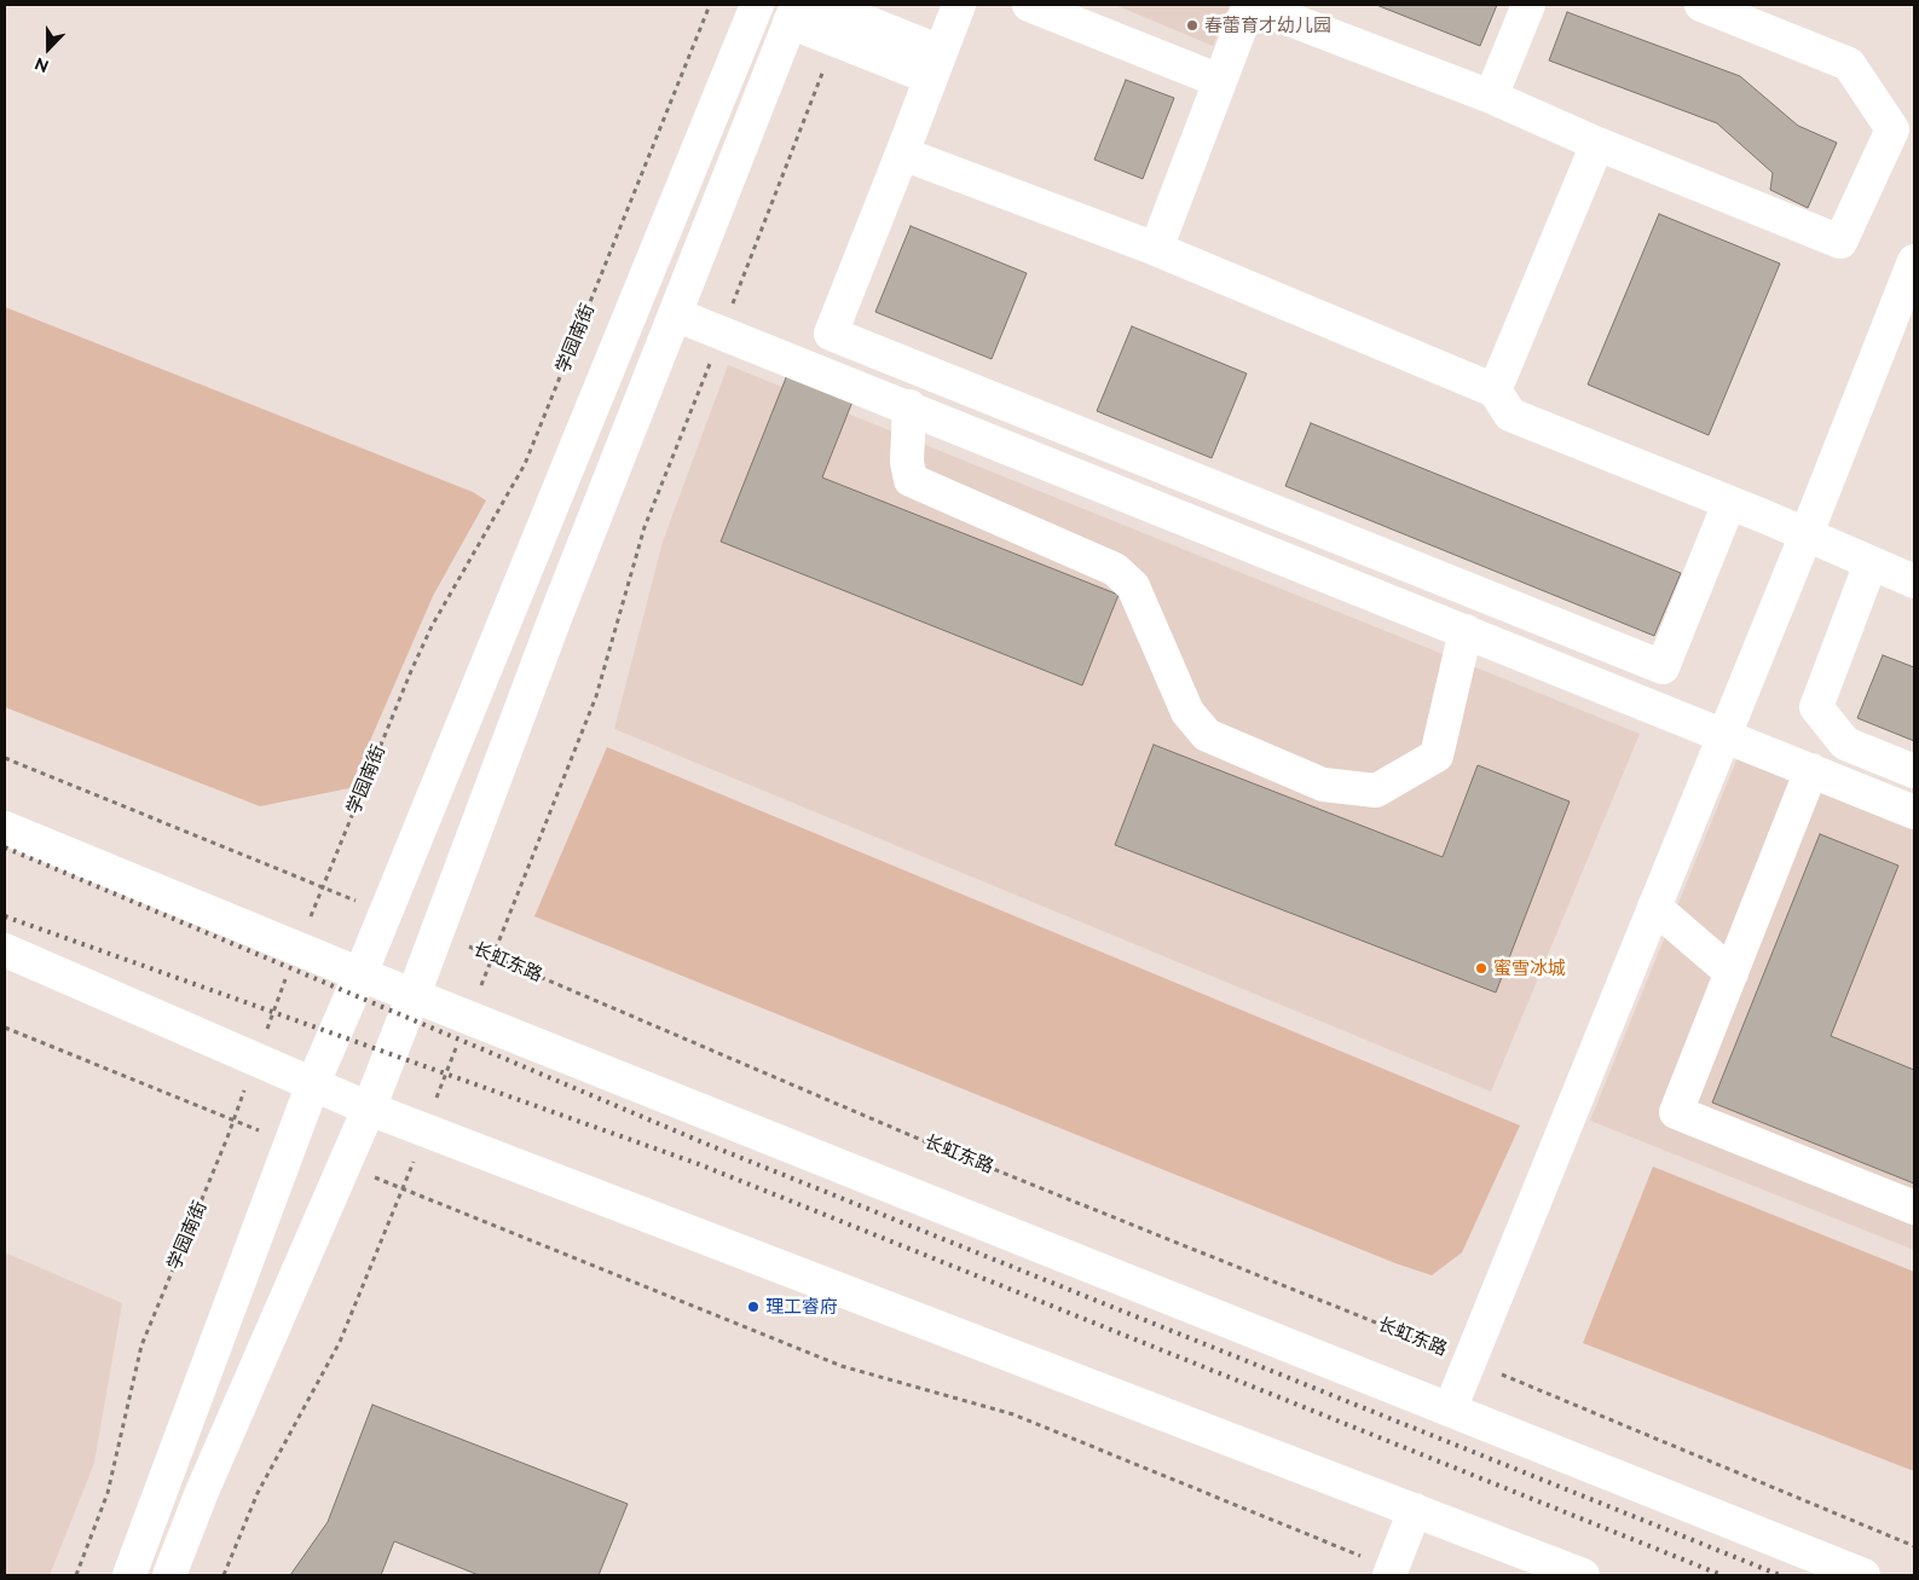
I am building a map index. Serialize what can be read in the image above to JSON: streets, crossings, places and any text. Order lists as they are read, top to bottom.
{
  "streets": {
    "path": ["学园南街", "长虹东路"]
  },
  "places": ["春蕾育才幼儿园", "蜜雪冰城", "理工睿府"],
  "north": "bottom"
}
